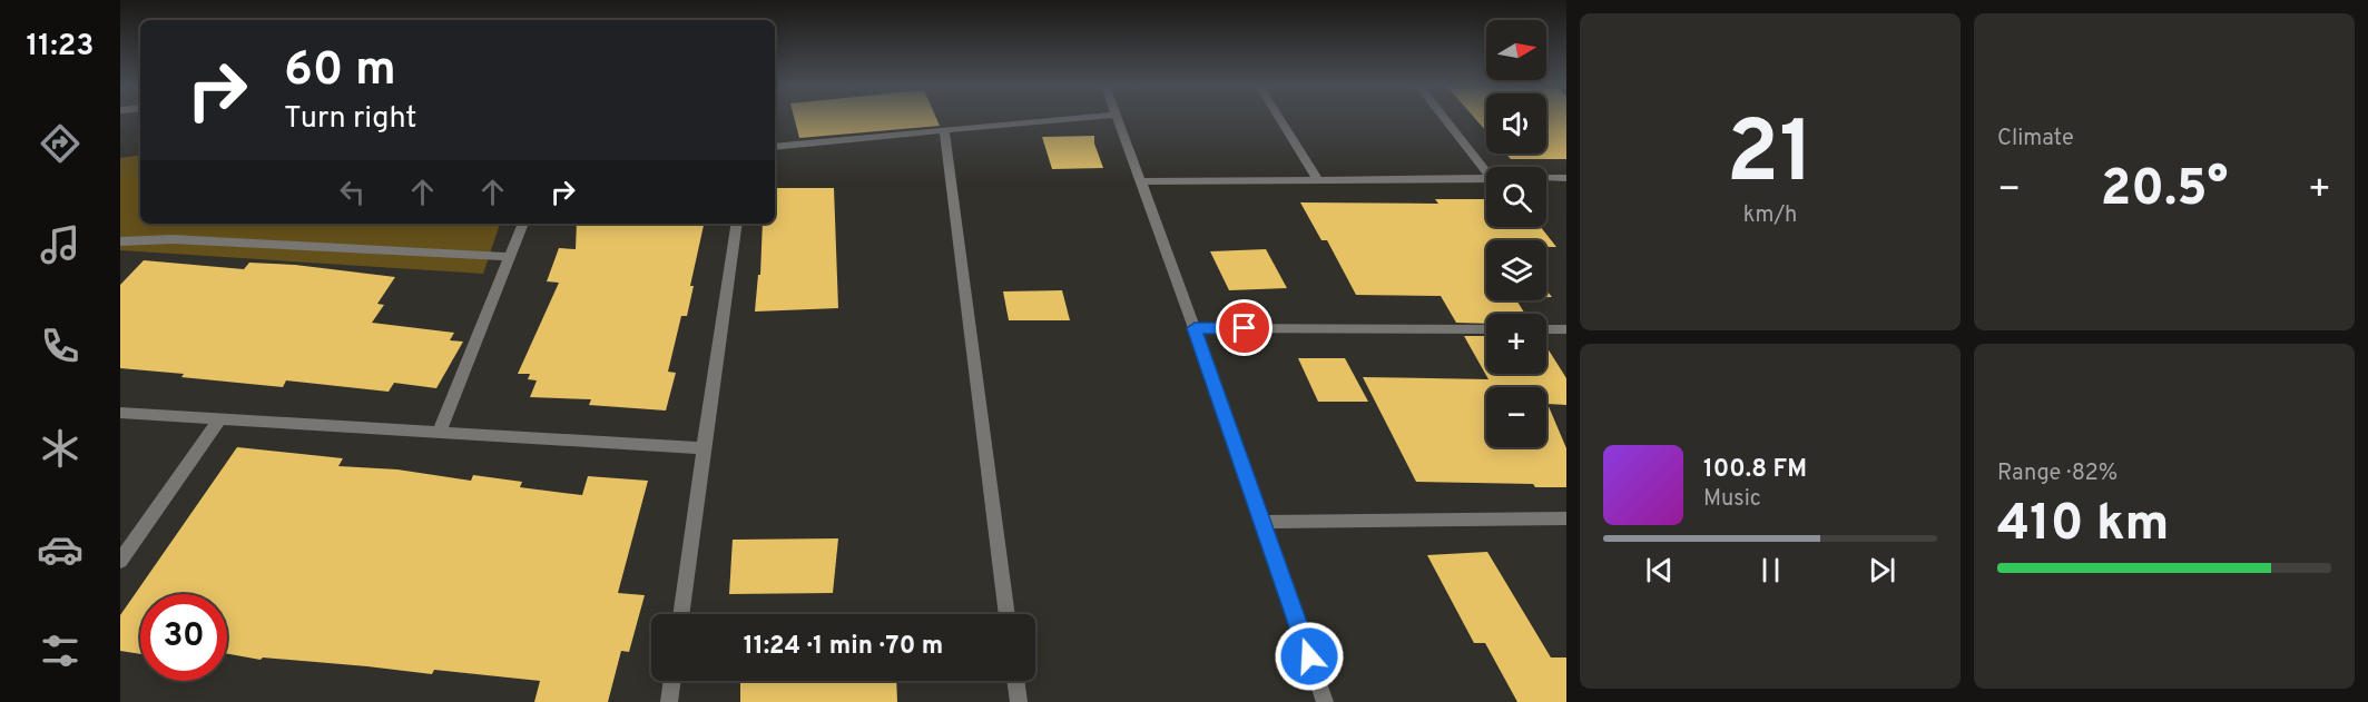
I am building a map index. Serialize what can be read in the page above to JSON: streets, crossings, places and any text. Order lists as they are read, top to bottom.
{
  "north": "right",
  "page": {
    "tabs": "11:23",
    "tile": [
      ["21", "km/h"],
      "Climate",
      ["Range · 82%", "410 km"]
    ],
    "map_buttons": ["+", "−"],
    "turn": ["60 m", "Turn right"],
    "heat": ["−", "20.5°", "+"],
    "song": ["100.8 FM", "Music"],
    "limit": "30",
    "trip": "11:24 · 1 min · 70 m"
  }
}
